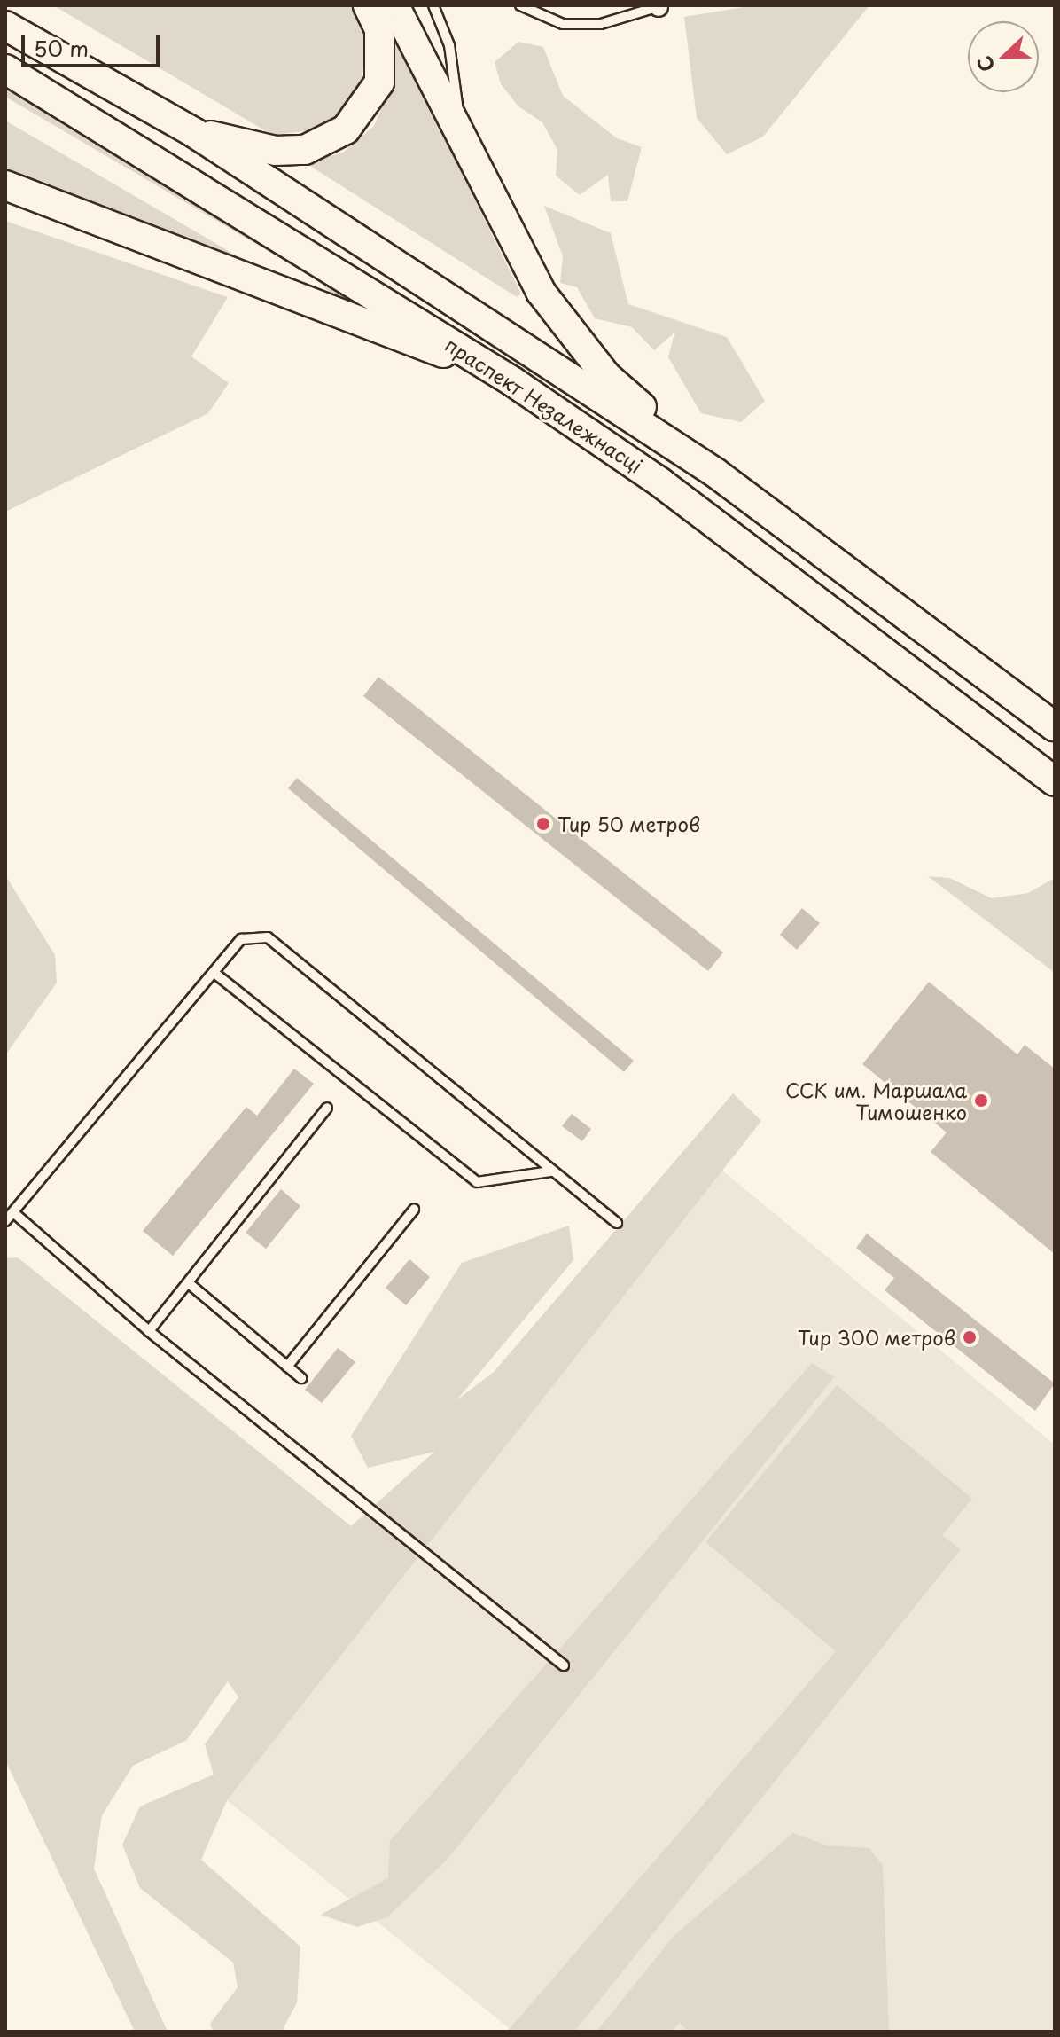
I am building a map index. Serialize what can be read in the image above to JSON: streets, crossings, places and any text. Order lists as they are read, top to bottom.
{
  "streets": {
    "highway": ["праспект Незалежнасці"]
  },
  "places": ["Тир 50 метров", "ССК им. Маршала Тимошенко", "Тир 300 метров"],
  "scale_bar": "50 m",
  "north": "left"
}
